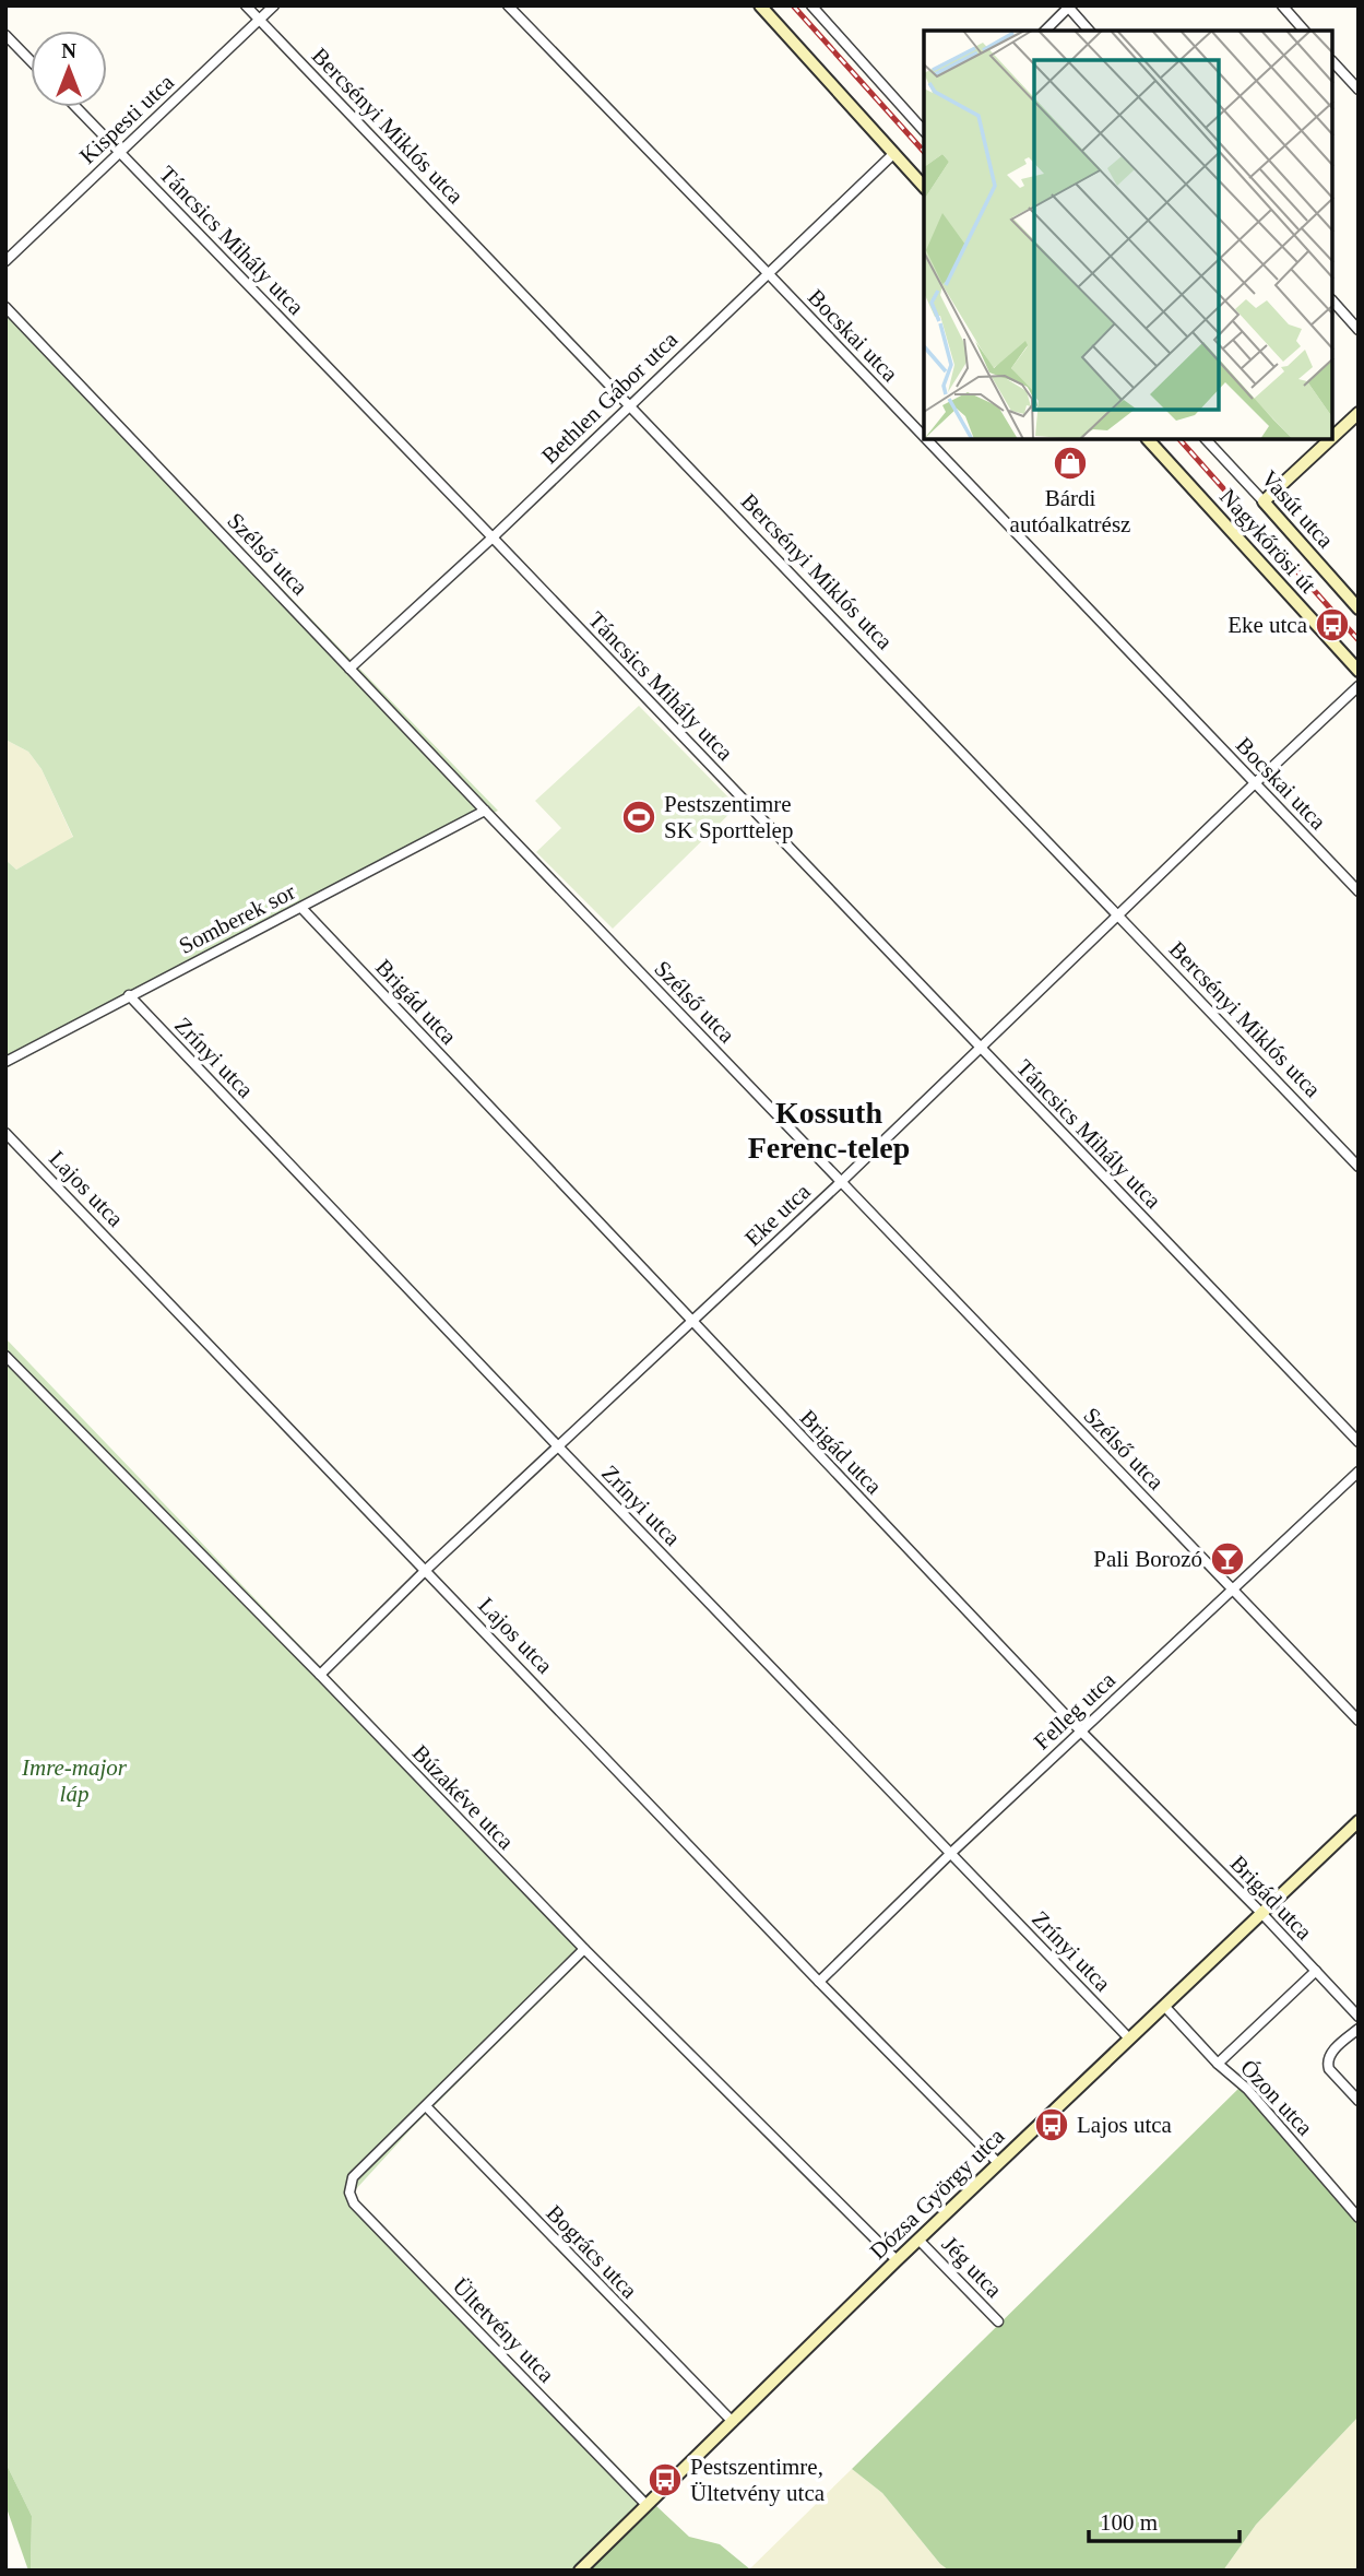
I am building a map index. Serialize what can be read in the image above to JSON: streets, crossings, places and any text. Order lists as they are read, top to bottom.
{
  "streets": {
    "street": [
      "Kispesti utca",
      "Bercsényi Miklós utca",
      "Táncsics Mihály utca",
      "Bocskai utca",
      "Bethlen Gábor utca",
      "Vasút utca",
      "Nagykőrösi út",
      "Szélső utca",
      "Somberek sor",
      "Brigád utca",
      "Zrínyi utca",
      "Lajos utca",
      "Eke utca",
      "Felleg utca",
      "Búzakéve utca",
      "Ózon utca",
      "Dózsa György utca",
      "Bogrács utca",
      "Jég utca",
      "Ültetvény utca"
    ]
  },
  "crossings": [
    ["Kispesti utca", "Bercsényi Miklós utca"],
    ["Kispesti utca", "Táncsics Mihály utca"],
    ["Bercsényi Miklós utca", "Bethlen Gábor utca"],
    ["Bercsényi Miklós utca", "Eke utca"],
    ["Táncsics Mihály utca", "Bethlen Gábor utca"],
    ["Táncsics Mihály utca", "Eke utca"],
    ["Bocskai utca", "Bethlen Gábor utca"],
    ["Bocskai utca", "Eke utca"],
    ["Bethlen Gábor utca", "Szélső utca"],
    ["Szélső utca", "Somberek sor"],
    ["Szélső utca", "Eke utca"],
    ["Szélső utca", "Felleg utca"],
    ["Somberek sor", "Brigád utca"],
    ["Somberek sor", "Zrínyi utca"],
    ["Brigád utca", "Eke utca"],
    ["Brigád utca", "Felleg utca"],
    ["Brigád utca", "Dózsa György utca"],
    ["Zrínyi utca", "Eke utca"],
    ["Zrínyi utca", "Felleg utca"],
    ["Zrínyi utca", "Dózsa György utca"],
    ["Lajos utca", "Eke utca"],
    ["Lajos utca", "Felleg utca"],
    ["Lajos utca", "Dózsa György utca"],
    ["Eke utca", "Búzakéve utca"],
    ["Búzakéve utca", "Dózsa György utca"],
    ["Ózon utca", "Dózsa György utca"],
    ["Dózsa György utca", "Bogrács utca"],
    ["Dózsa György utca", "Jég utca"],
    ["Dózsa György utca", "Ültetvény utca"],
    ["Bogrács utca", "Ültetvény utca"]
  ],
  "districts": ["Kossuth Ferenc-telep"],
  "parks": ["Imre-major láp"],
  "places": {
    "shop": ["Bárdi autóalkatrész"],
    "bus stop": ["Eke utca", "Lajos utca", "Pestszentimre, Ültetvény utca"],
    "sports": ["Pestszentimre SK Sporttelep"],
    "bar": ["Pali Borozó"]
  },
  "scale_bar": "100 m",
  "north": "top"
}
